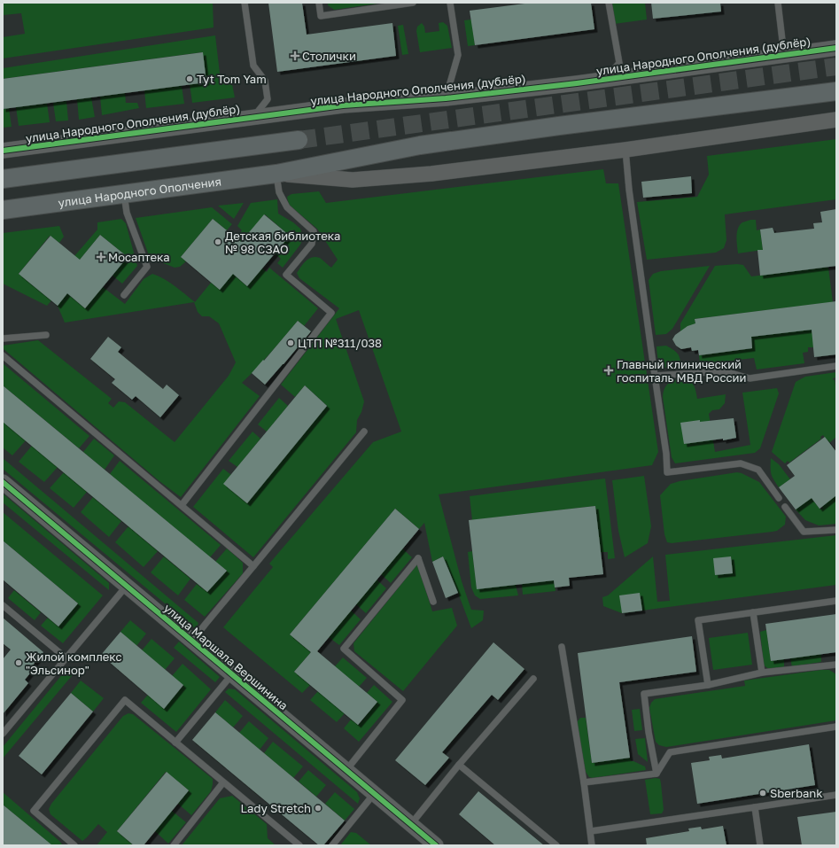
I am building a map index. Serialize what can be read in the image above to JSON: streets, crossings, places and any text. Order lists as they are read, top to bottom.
{
  "streets": {
    "main road": ["улица Народного Ополчения"],
    "street": ["улица Народного Ополчения (дублёр)", "улица Маршала Вершинина"]
  },
  "places": {
    "health": ["Столички", "Мосаптека", "Главный клинический госпиталь МВД России"],
    "other": [
      "Tyt Tom Yam",
      "Детская библиотека № 98 СЗАО",
      "ЦТП №311/038",
      "Жилой комплекс \"Эльсинор\"",
      "Sberbank",
      "Lady Stretch"
    ]
  }
}
